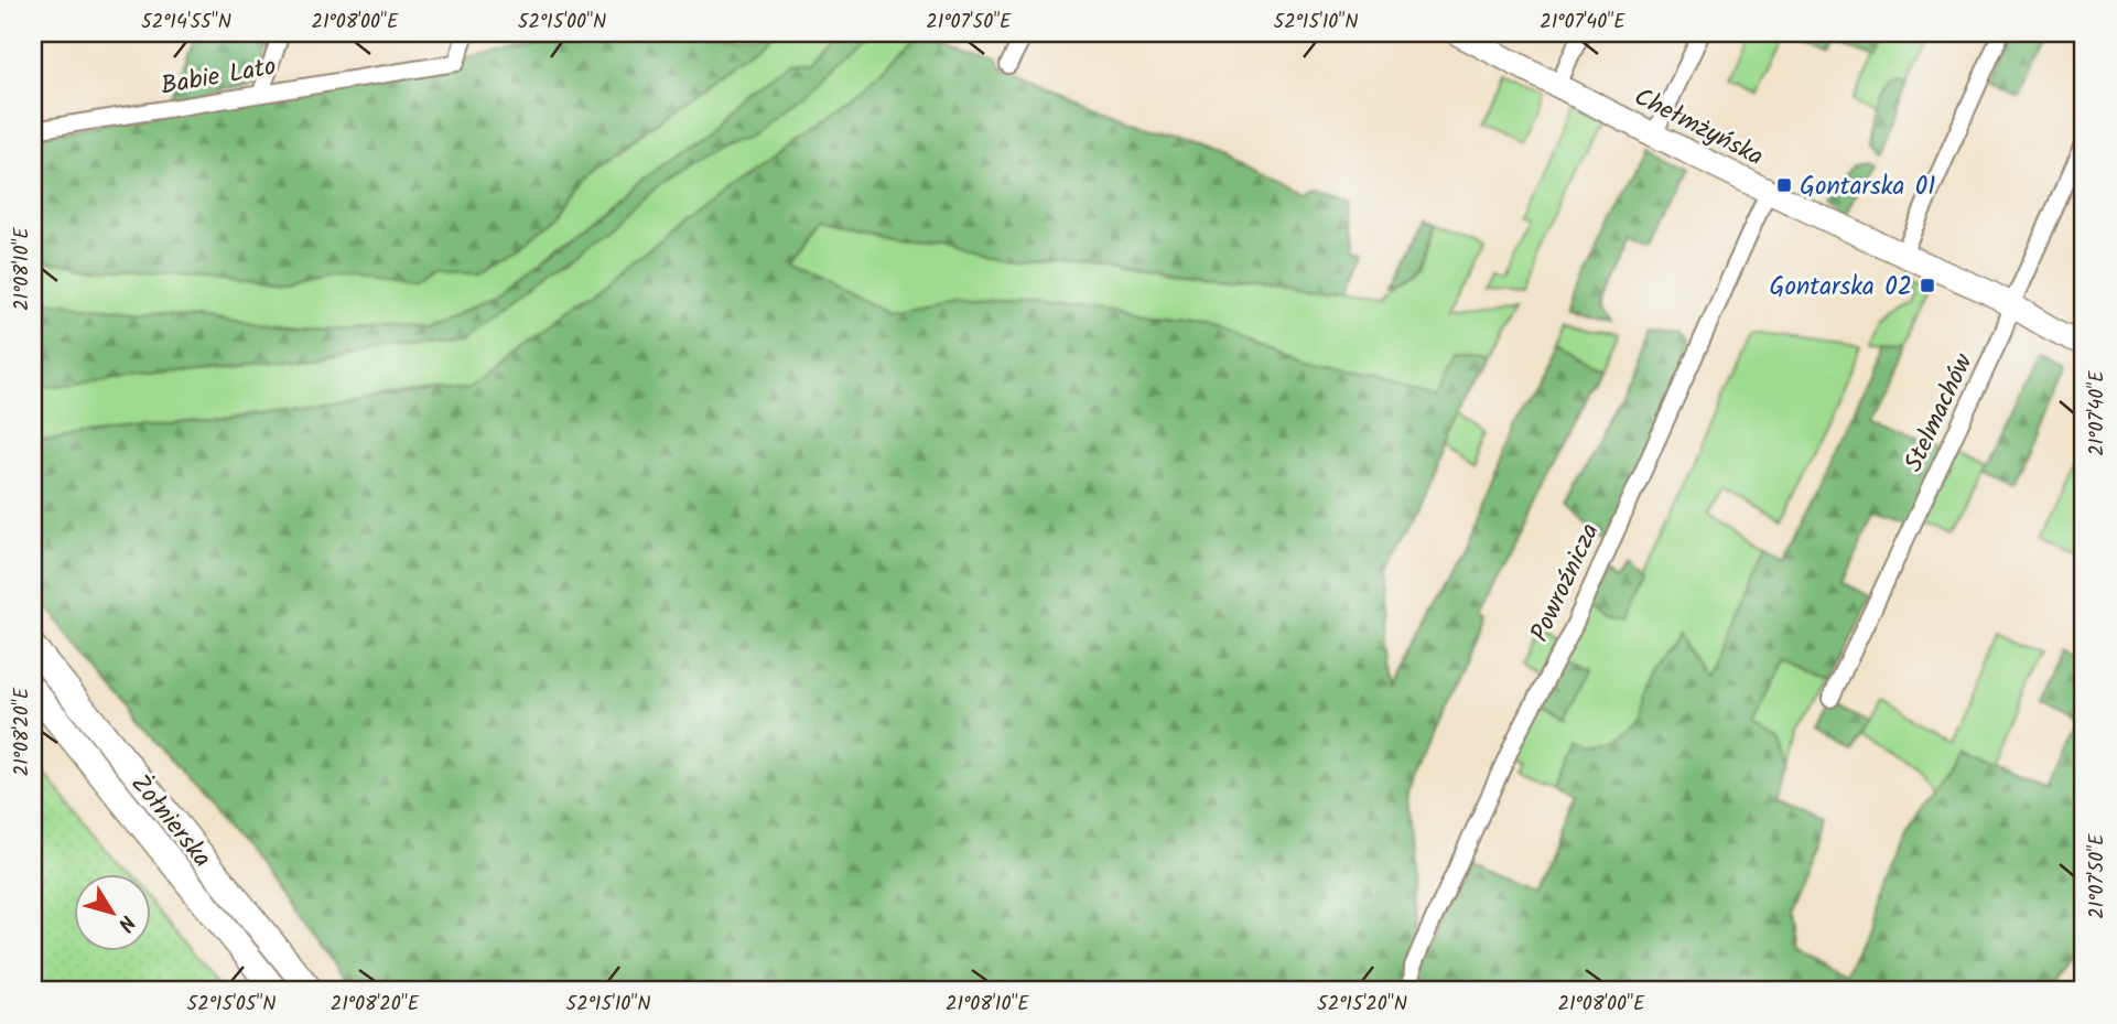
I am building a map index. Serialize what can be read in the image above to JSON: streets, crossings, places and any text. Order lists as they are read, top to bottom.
{
  "streets": {
    "main road": ["Żołnierska"],
    "street": [
      "Babie Lato",
      "Chełmżyńska",
      "Stelmachów",
      "Powroźnicza"
    ]
  },
  "crossings": [
    ["Chełmżyńska", "Stelmachów"],
    ["Chełmżyńska", "Powroźnicza"]
  ],
  "places": {
    "transit": ["Gontarska 01", "Gontarska 02"]
  },
  "north": "bottom right",
  "coordinates": [
    "52°14'55\"N",
    "21°08'00\"E",
    "52°15'00\"N",
    "21°07'50\"E",
    "52°15'10\"N",
    "21°07'40\"E",
    "21°08'10\"E",
    "21°08'20\"E",
    "52°15'05\"N",
    "52°15'20\"N"
  ]
}
